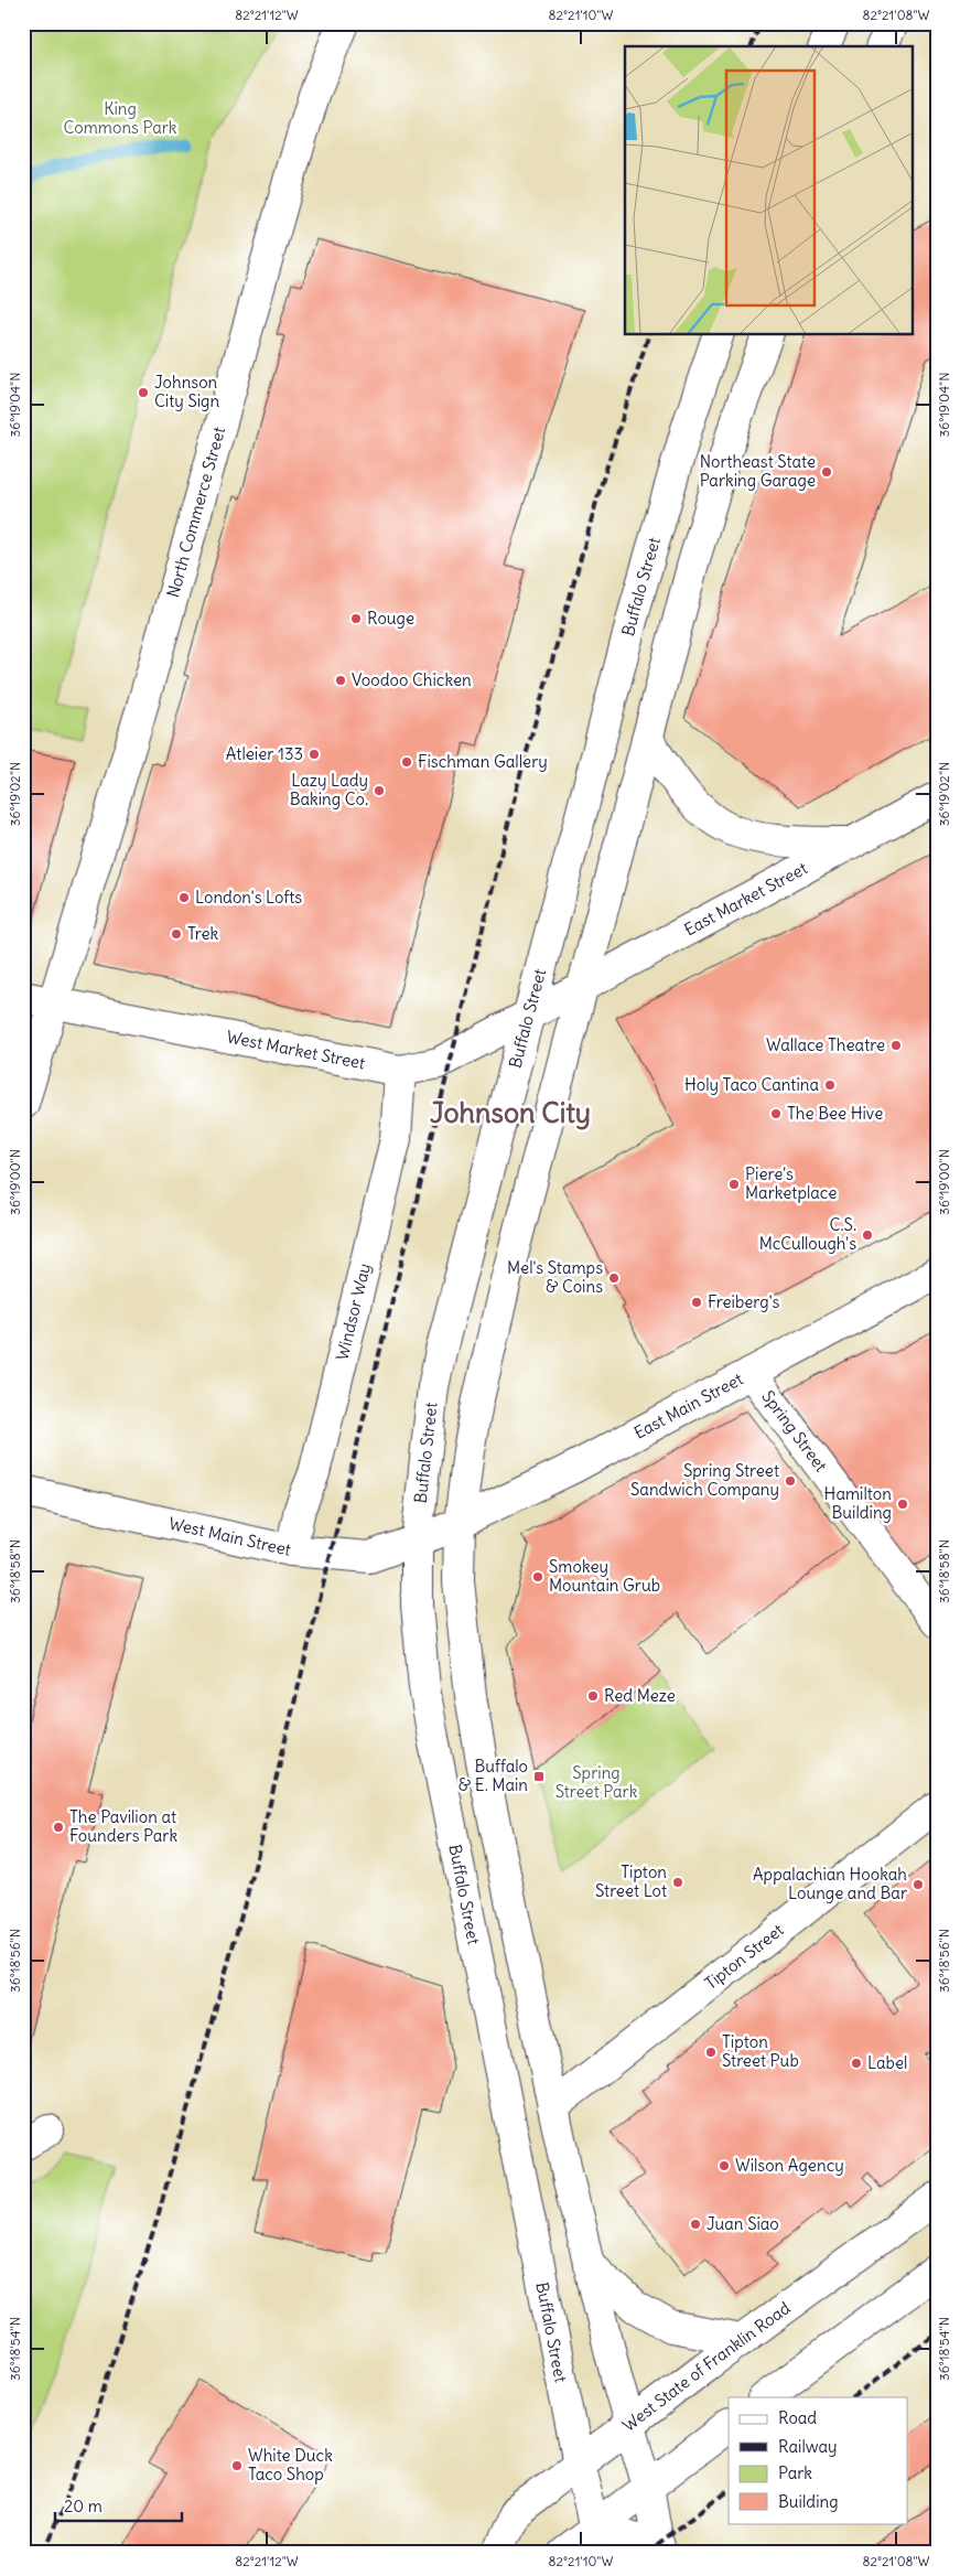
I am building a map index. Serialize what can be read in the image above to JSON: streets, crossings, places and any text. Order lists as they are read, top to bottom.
{
  "streets": {
    "street": [
      "North Commerce Street",
      "Buffalo Street",
      "East Market Street",
      "West Market Street",
      "Windsor Way",
      "East Main Street",
      "Spring Street",
      "West Main Street",
      "Tipton Street",
      "West State of Franklin Road"
    ]
  },
  "crossings": [
    ["North Commerce Street", "West Market Street"],
    ["Buffalo Street", "East Market Street"],
    ["Buffalo Street", "West Market Street"],
    ["Buffalo Street", "East Main Street"],
    ["Buffalo Street", "West Main Street"],
    ["Buffalo Street", "Tipton Street"],
    ["Buffalo Street", "West State of Franklin Road"],
    ["East Market Street", "West Market Street"],
    ["West Market Street", "Windsor Way"],
    ["Windsor Way", "West Main Street"],
    ["East Main Street", "Spring Street"],
    ["East Main Street", "West Main Street"]
  ],
  "districts": ["Johnson City"],
  "parks": ["King Commons Park", "Spring Street Park"],
  "places": {
    "other": [
      "Johnson City Sign",
      "Northeast State Parking Garage",
      "Rouge",
      "Voodoo Chicken",
      "Atleier 133",
      "Fischman Gallery",
      "Lazy Lady Baking Co.",
      "London's Lofts",
      "Trek",
      "Wallace Theatre",
      "Holy Taco Cantina",
      "The Bee Hive",
      "Piere's Marketplace",
      "C.S. McCullough's",
      "Mel's Stamps & Coins",
      "Freiberg's",
      "Spring Street Sandwich Company",
      "Hamilton Building",
      "Smokey Mountain Grub",
      "Red Meze",
      "The Pavilion at Founders Park",
      "Tipton Street Lot",
      "Appalachian Hookah Lounge and Bar",
      "Tipton Street Pub",
      "Label",
      "Wilson Agency",
      "Juan Siao",
      "White Duck Taco Shop"
    ],
    "transit": ["Buffalo & E. Main"]
  },
  "legend": [
    "Road",
    "Railway",
    "Park",
    "Building"
  ],
  "scale_bar": "20 m",
  "coordinates": [
    "82°21'12\"W",
    "82°21'10\"W",
    "82°21'08\"W",
    "36°19'04\"N",
    "36°19'02\"N",
    "36°19'00\"N",
    "36°18'58\"N",
    "36°18'56\"N",
    "36°18'54\"N"
  ]
}
